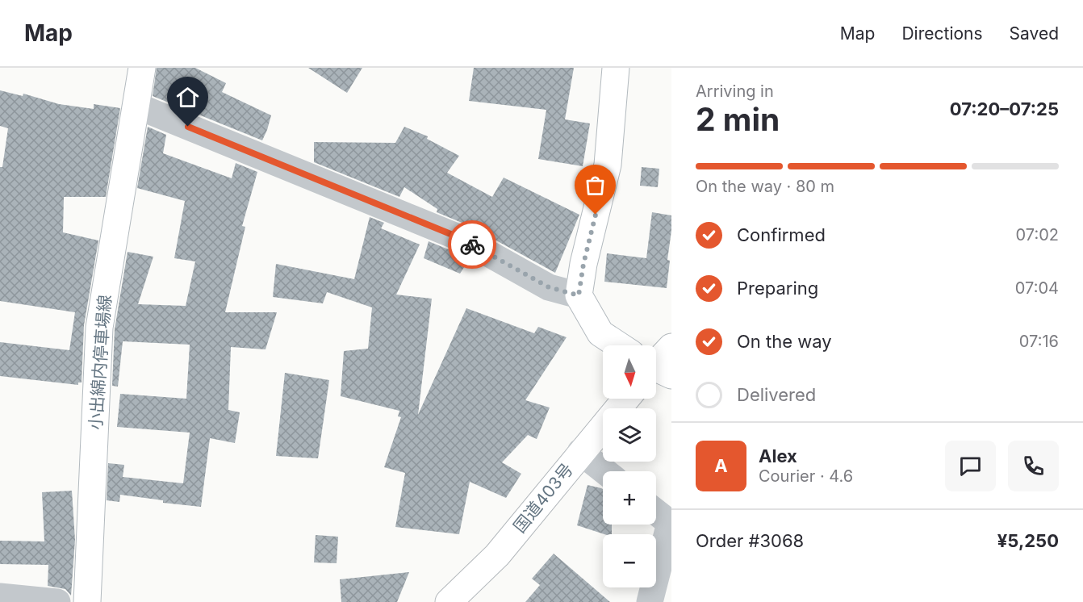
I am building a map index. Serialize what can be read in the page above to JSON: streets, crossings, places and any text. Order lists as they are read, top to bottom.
{
  "streets": {
    "main road": ["小出綿内停車場線", "国道403号"]
  },
  "north": "bottom",
  "page": {
    "header": "Map",
    "nav": ["Map", "Directions", "Saved"],
    "heading": ["2 min", "Arriving in", "07:20–07:25"],
    "panel": [
      "Alex",
      "Courier · 4.6",
      "Order #3068",
      "¥5,250"
    ],
    "bar": "On the way · 80 m",
    "list": [
      ["Confirmed", "07:02"],
      ["Preparing", "07:04"],
      ["On the way", "07:16"],
      "Delivered"
    ],
    "map_buttons": ["+", "−"],
    "round": "A"
  }
}
